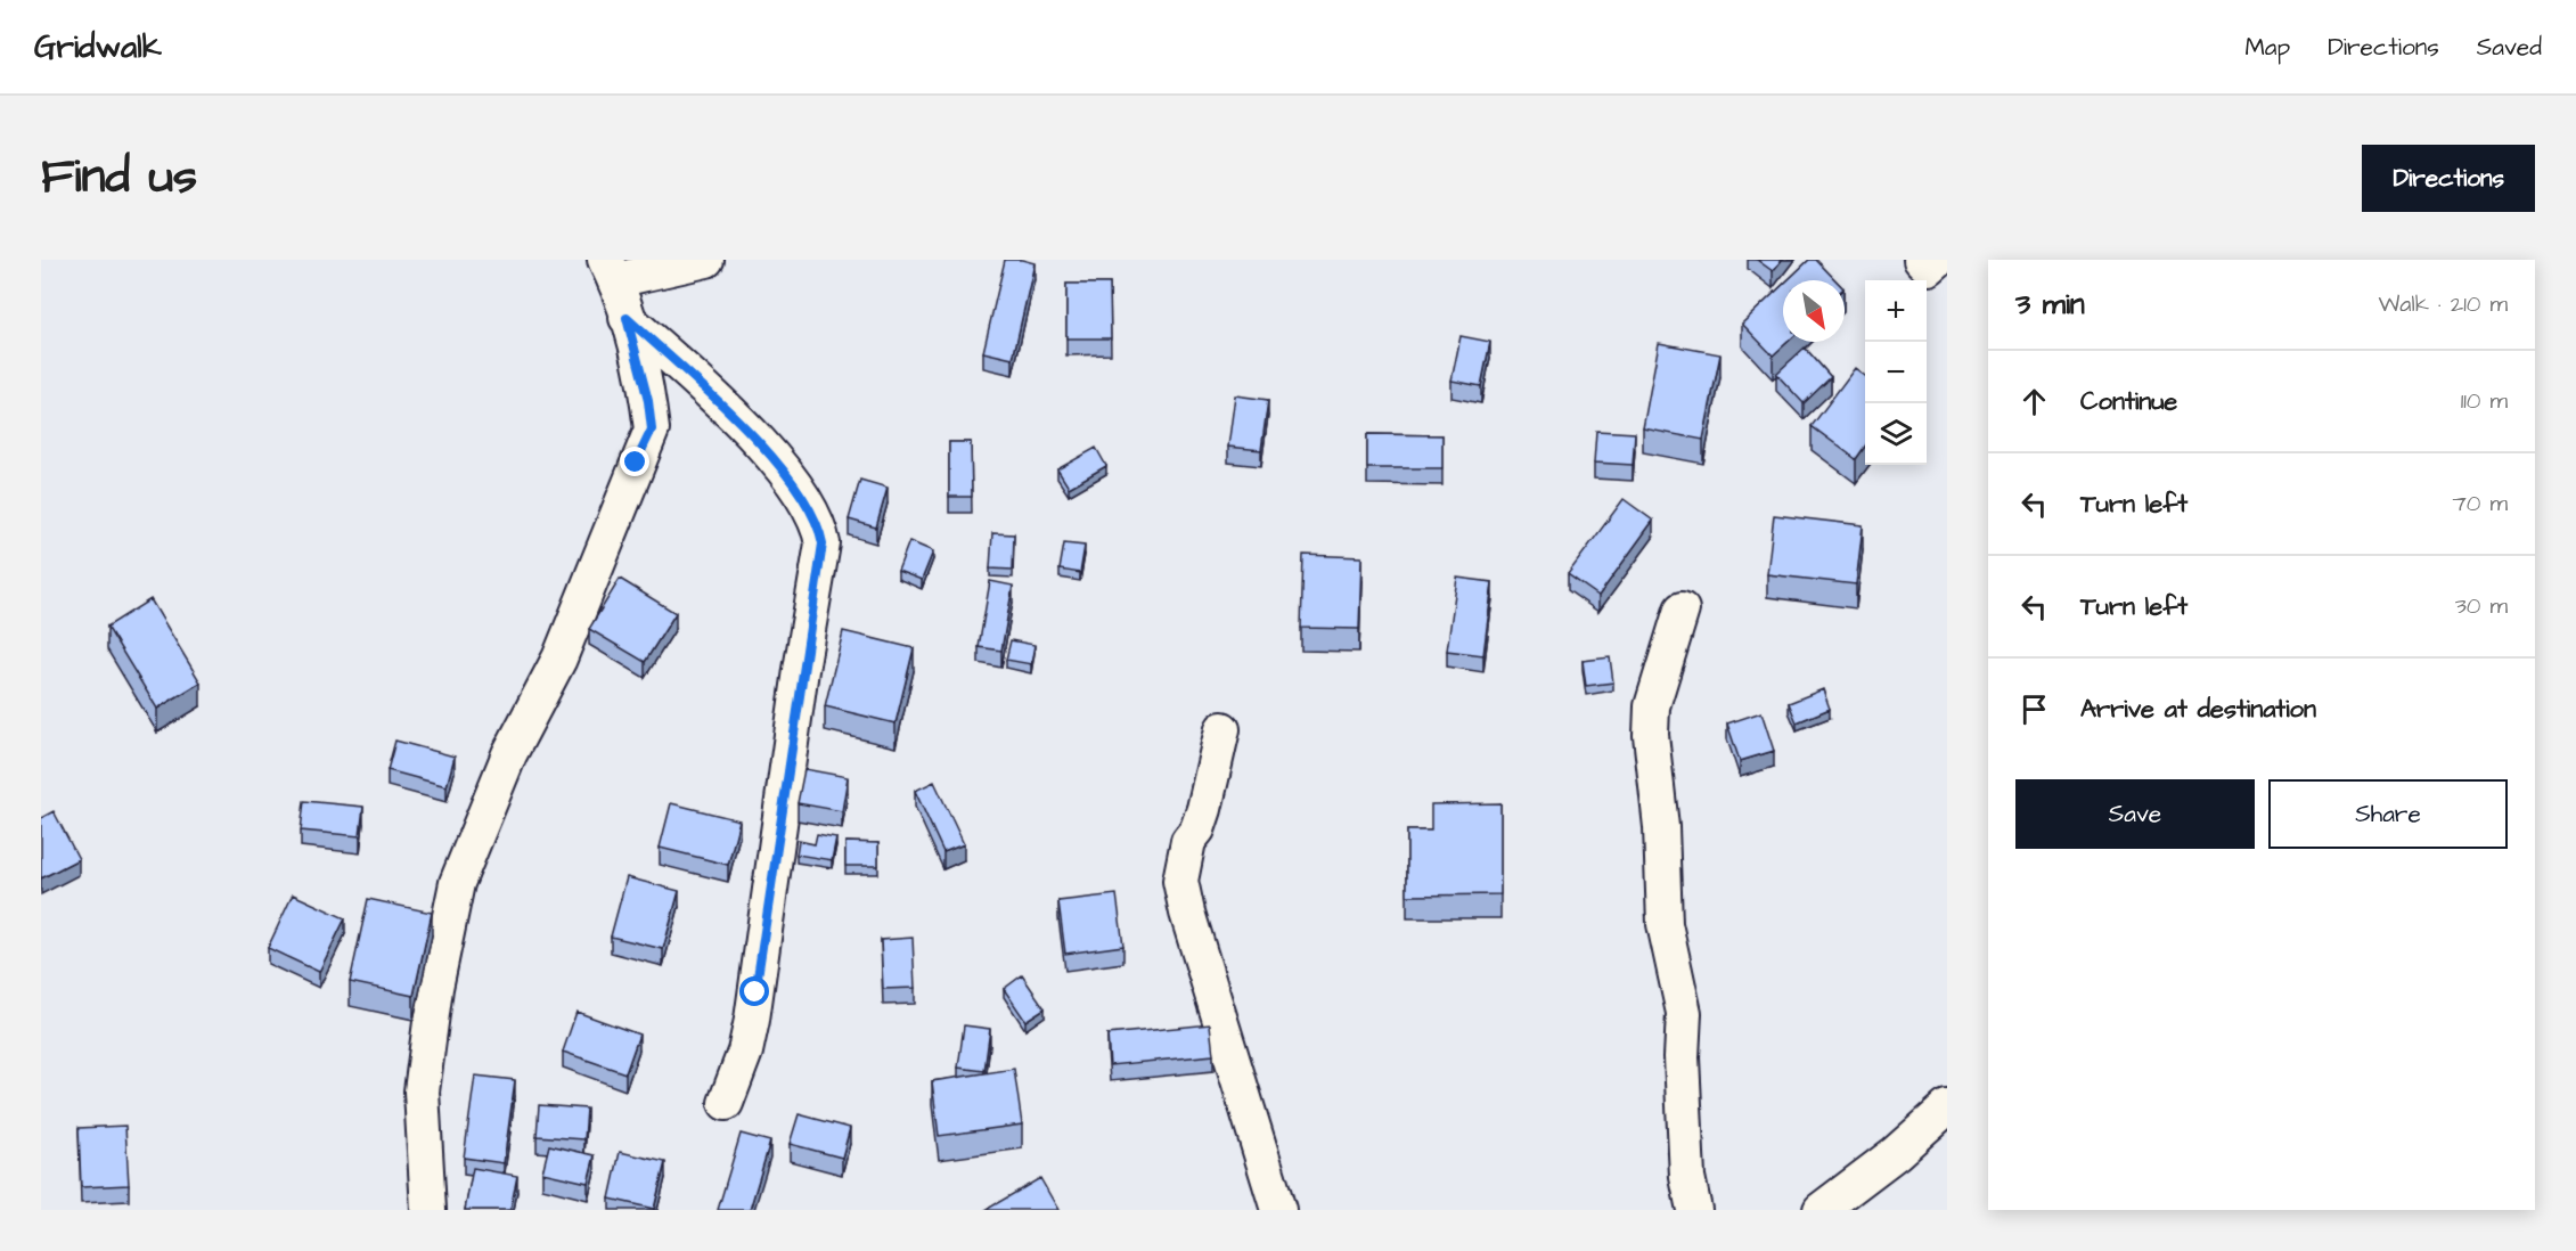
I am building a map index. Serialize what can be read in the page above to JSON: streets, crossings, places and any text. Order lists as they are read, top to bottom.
{
  "north": "bottom right",
  "page": {
    "header": "Gridwalk",
    "nav": ["Map", "Directions", "Saved"],
    "title": "Find us",
    "buttons": [
      "Directions",
      ["Save", "Share"]
    ],
    "heading": ["3 min", "Walk · 210 m"],
    "map_buttons": ["+", "−"],
    "list": [
      ["Continue", "110 m"],
      ["Turn left", "70 m"],
      ["Turn left", "30 m"],
      "Arrive at destination"
    ]
  }
}
